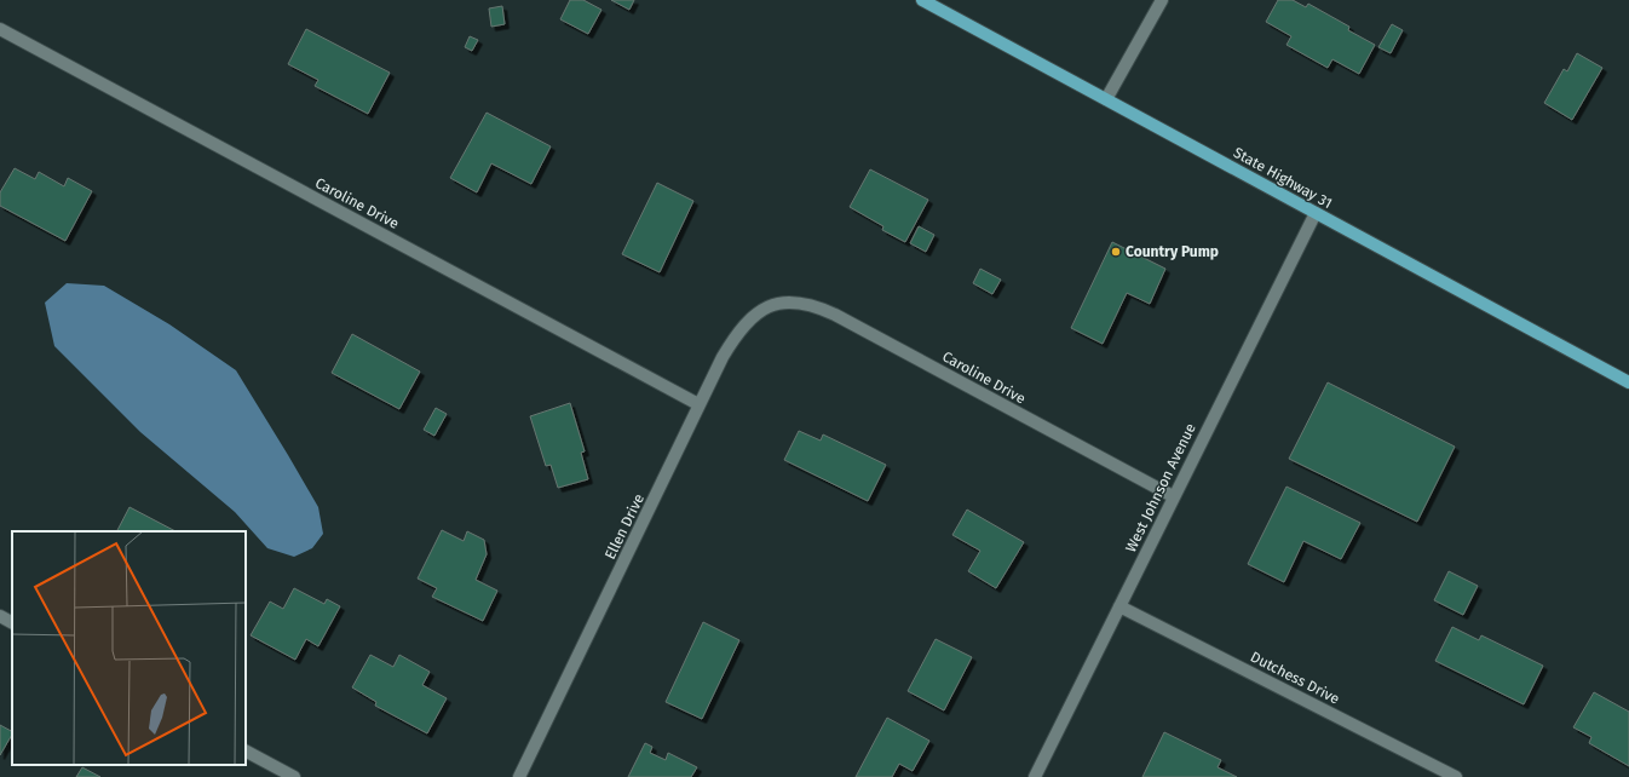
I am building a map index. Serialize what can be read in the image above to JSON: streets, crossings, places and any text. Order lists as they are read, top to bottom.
{
  "streets": {
    "main road": ["State Highway 31"],
    "street": [
      "Caroline Drive",
      "West Johnson Avenue",
      "Ellen Drive",
      "Dutchess Drive"
    ]
  },
  "crossings": [
    ["State Highway 31", "West Johnson Avenue"],
    ["Caroline Drive", "West Johnson Avenue"],
    ["Caroline Drive", "Ellen Drive"],
    ["West Johnson Avenue", "Dutchess Drive"]
  ],
  "places": ["Country Pump"]
}
